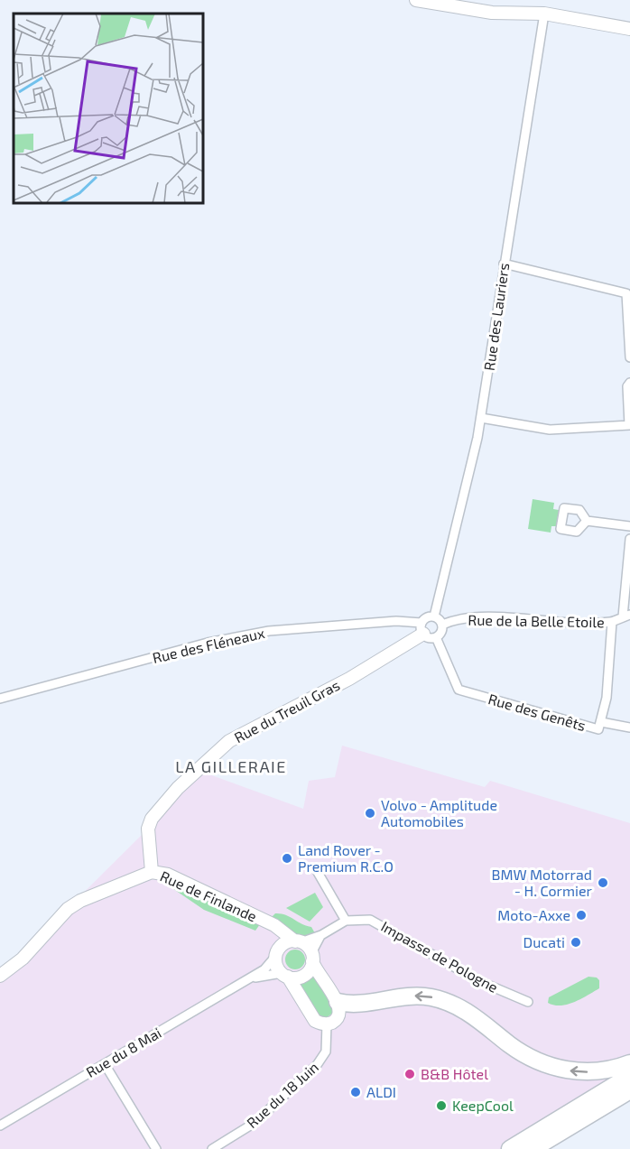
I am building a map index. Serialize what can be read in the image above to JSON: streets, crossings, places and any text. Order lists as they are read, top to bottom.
{
  "streets": {
    "street": [
      "Rue des Lauriers",
      "Rue de la Belle Etoile",
      "Rue des Fléneaux",
      "Rue du Treuil Gras",
      "Rue des Genêts",
      "Rue de Finlande",
      "Impasse de Pologne",
      "Rue du 8 Mai",
      "Rue du 18 Juin"
    ]
  },
  "crossings": [
    ["Rue des Lauriers", "Rue du Treuil Gras"],
    ["Rue de la Belle Etoile", "Rue des Genêts"],
    ["Rue des Fléneaux", "Rue du Treuil Gras"],
    ["Rue des Fléneaux", "Rue des Genêts"],
    ["Rue du Treuil Gras", "Rue des Genêts"],
    ["Rue du Treuil Gras", "Rue de Finlande"],
    ["Rue de Finlande", "Rue du 8 Mai"]
  ],
  "districts": ["LA GILLERAIE"],
  "places": [
    "Volvo - Amplitude Automobiles",
    "Land Rover - Premium R.C.O",
    "BMW Motorrad - H. Cormier",
    "Moto-Axxe",
    "Ducati",
    "B&B Hôtel",
    "ALDI",
    "KeepCool"
  ]
}
